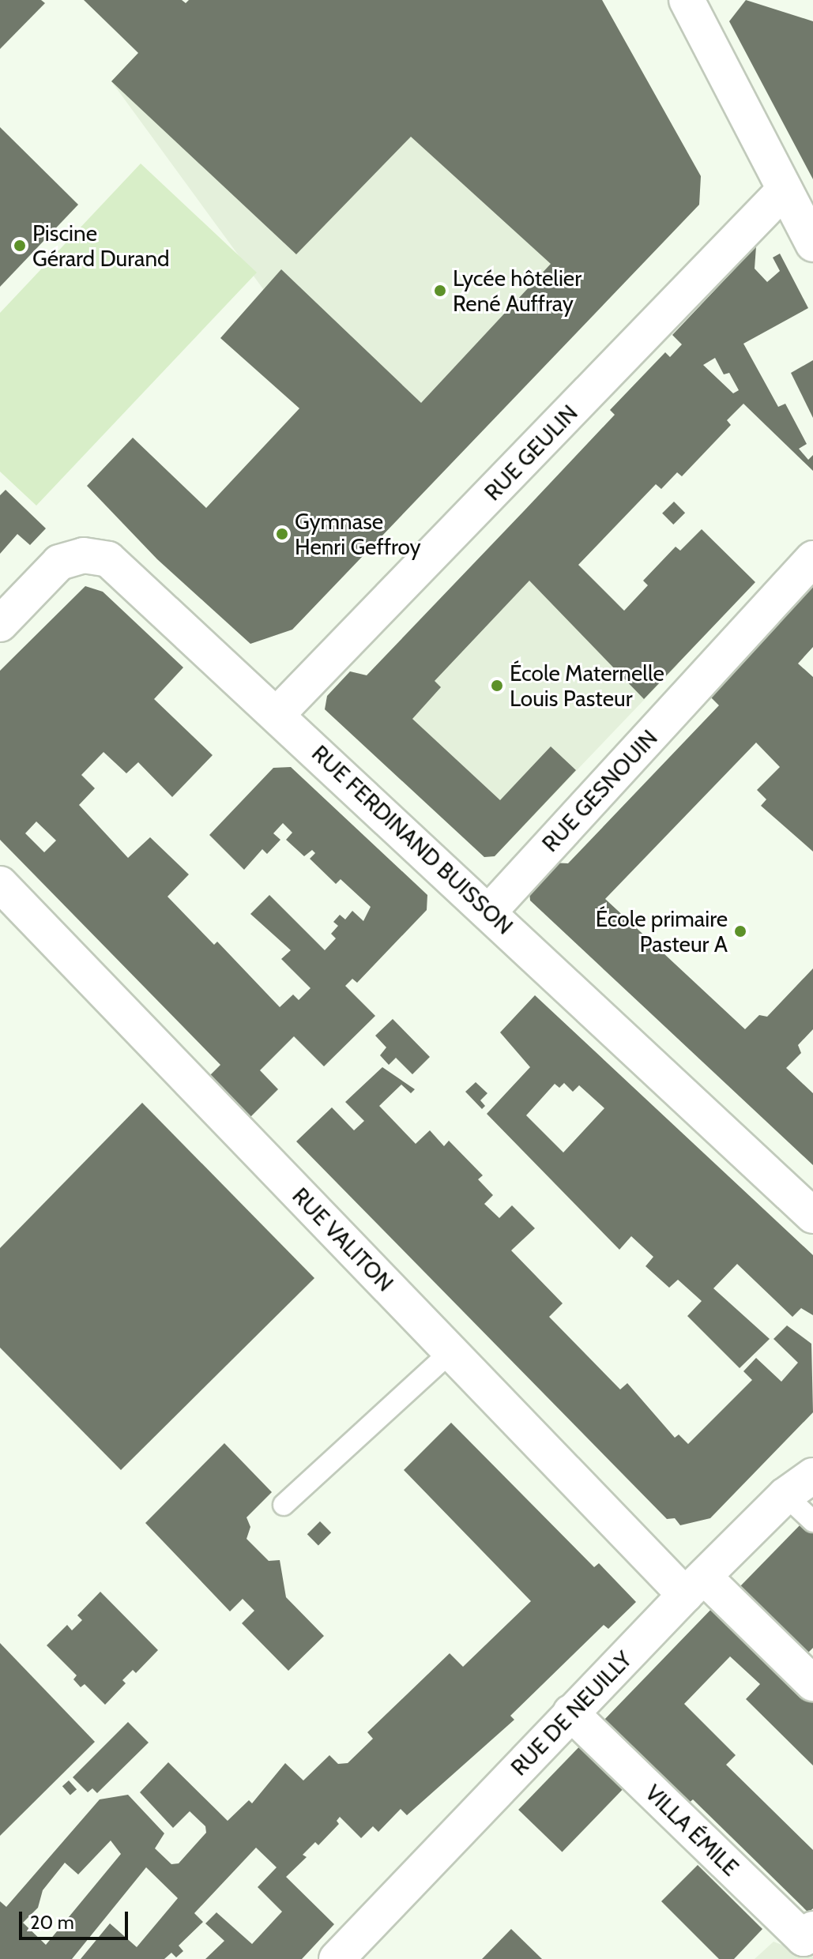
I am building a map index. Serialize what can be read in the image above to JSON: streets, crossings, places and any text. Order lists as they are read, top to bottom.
{
  "streets": {
    "street": [
      "RUE GEULIN",
      "RUE GESNOUIN",
      "RUE FERDINAND BUISSON",
      "RUE VALITON",
      "RUE DE NEUILLY",
      "VILLA ÉMILE"
    ]
  },
  "crossings": [
    ["RUE GEULIN", "RUE FERDINAND BUISSON"],
    ["RUE GESNOUIN", "RUE FERDINAND BUISSON"],
    ["RUE VALITON", "RUE DE NEUILLY"],
    ["RUE DE NEUILLY", "VILLA ÉMILE"]
  ],
  "places": [
    "Piscine Gérard Durand",
    "Lycée hôtelier René Auffray",
    "Gymnase Henri Geffroy",
    "École Maternelle Louis Pasteur",
    "École primaire Pasteur A"
  ],
  "scale_bar": "20 m"
}
